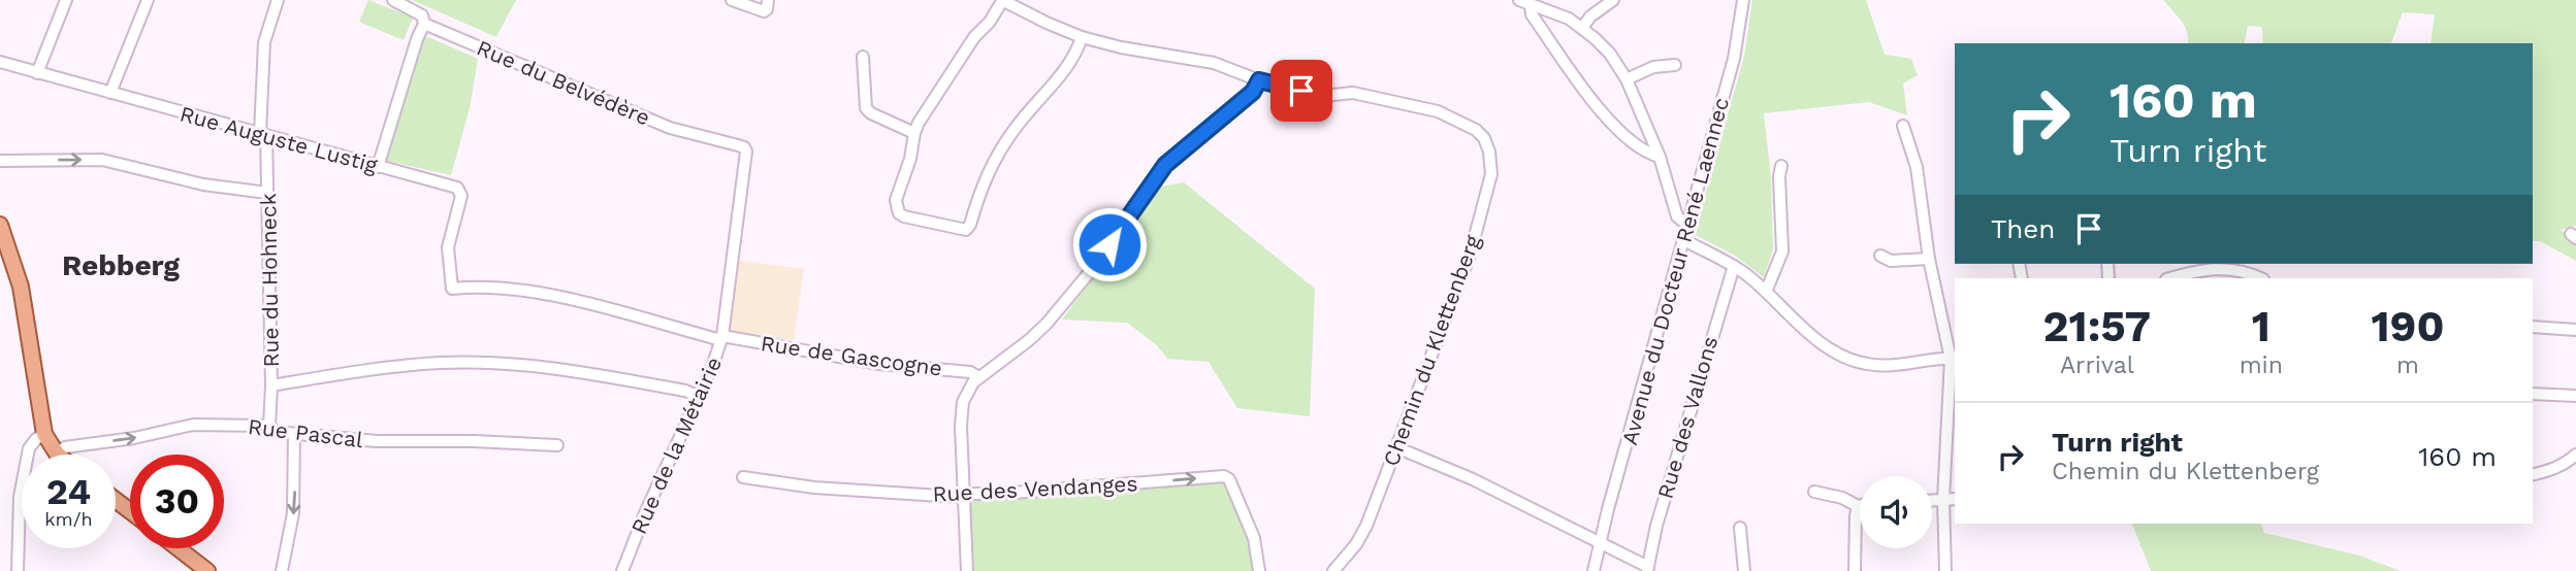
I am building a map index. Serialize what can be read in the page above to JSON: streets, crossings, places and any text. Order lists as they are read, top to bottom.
{
  "streets": {
    "street": [
      "Rue du Belvédère",
      "Rue Auguste Lustig",
      "Avenue du Docteur René Laennec",
      "Rue du Hohneck",
      "Chemin du Klettenberg",
      "Rue de Gascogne",
      "Rue des Vallons",
      "Rue Pascal",
      "Rue de la Métairie",
      "Rue des Vendanges"
    ]
  },
  "crossings": [
    ["Rue du Belvédère", "Rue de la Métairie"],
    ["Rue Auguste Lustig", "Rue du Hohneck"],
    ["Rue Auguste Lustig", "Rue de Gascogne"],
    ["Rue du Hohneck", "Rue Pascal"],
    ["Rue de Gascogne", "Rue de la Métairie"]
  ],
  "one_way": ["Rue Pascal", "Rue des Vendanges"],
  "districts": ["Rebberg"],
  "page": {
    "turn": ["160 m", "Turn right"],
    "then": "Then",
    "eta": [
      "21:57",
      "Arrival",
      "1",
      "min",
      "190",
      "m"
    ],
    "list": [
      {
        "name": "Turn right",
        "note": "Chemin du Klettenberg",
        "value": "160 m"
      }
    ],
    "speed": "24 km/h",
    "limit": "30"
  }
}
